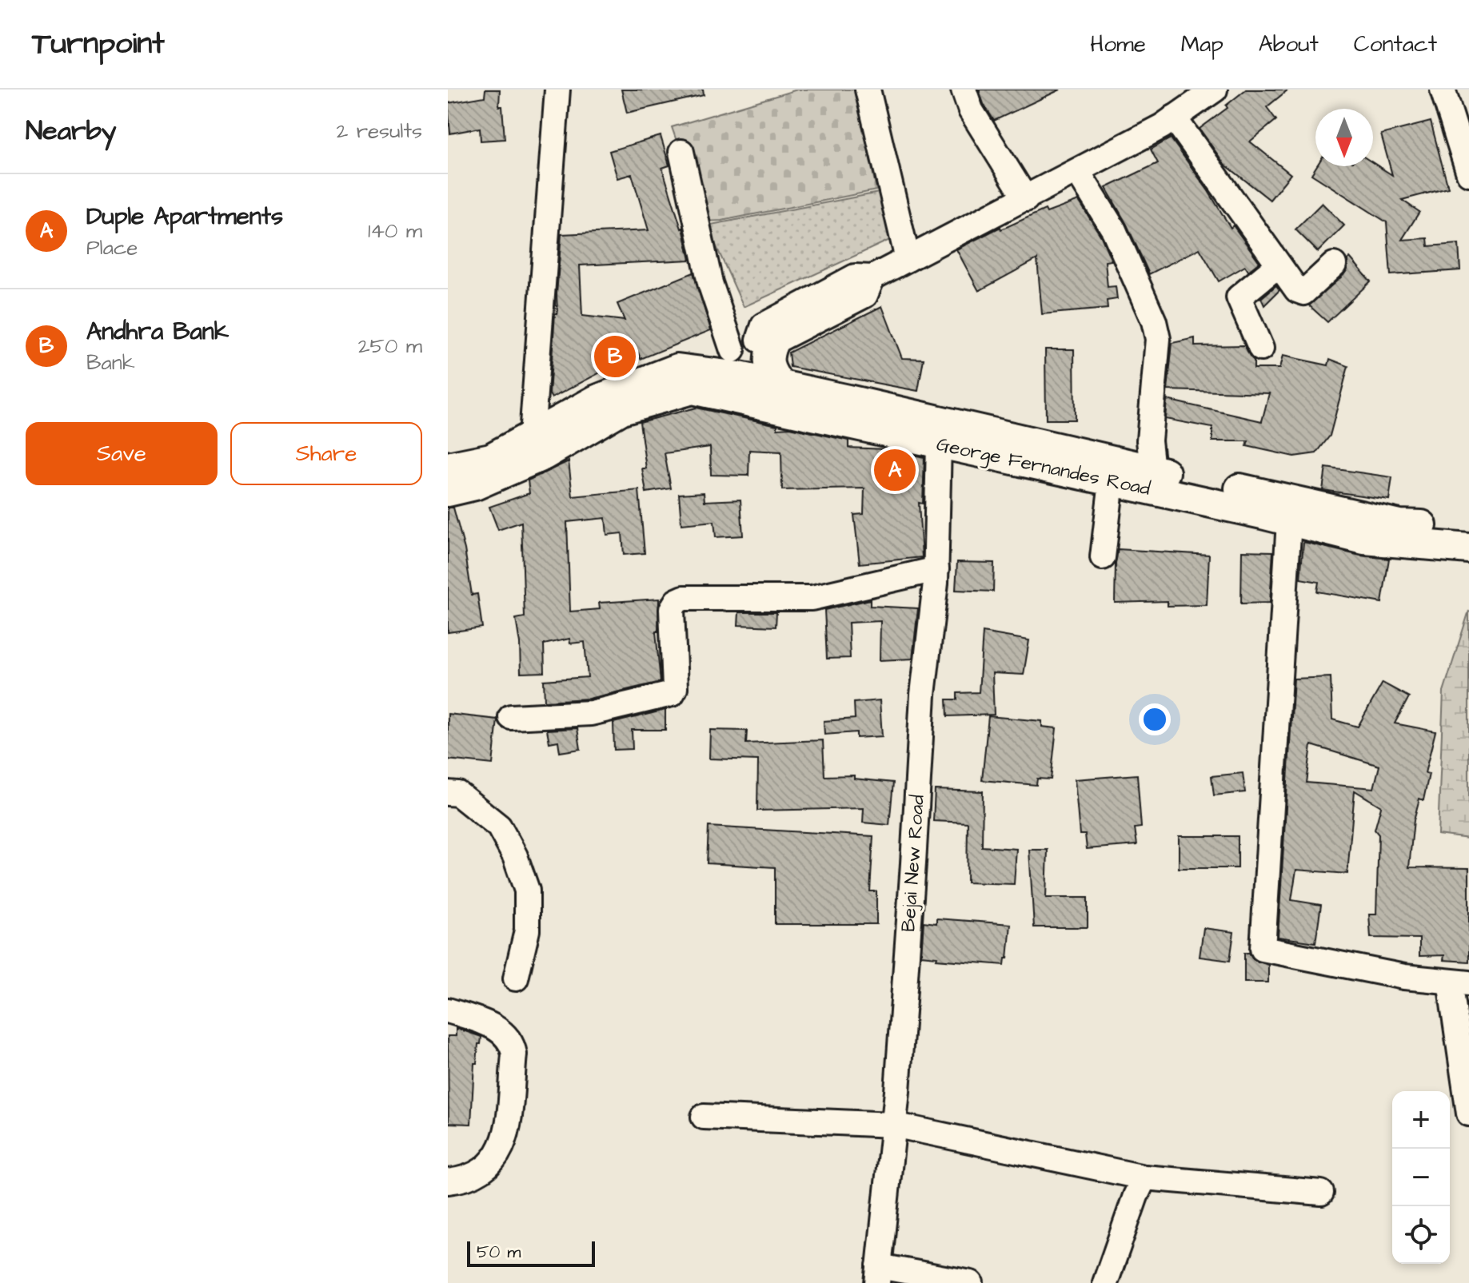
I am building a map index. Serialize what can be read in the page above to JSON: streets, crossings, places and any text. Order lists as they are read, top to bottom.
{
  "streets": {
    "main road": ["George Fernandes Road"],
    "street": ["Bejai New Road"]
  },
  "crossings": [
    ["George Fernandes Road", "Bejai New Road"]
  ],
  "scale_bar": "50 m",
  "north": "bottom",
  "page": {
    "header": "Turnpoint",
    "nav": [
      "Home",
      "Map",
      "About",
      "Contact"
    ],
    "heading": ["Nearby", "2 results"],
    "list": [
      {
        "mark": "A",
        "name": "Duple Apartments",
        "note": "Place",
        "value": "140 m"
      },
      {
        "mark": "B",
        "name": "Andhra Bank",
        "note": "Bank",
        "value": "250 m"
      }
    ],
    "pins": ["B", "A"],
    "buttons": ["Save", "Share"],
    "map_buttons": ["+", "−"],
    "scale": "50 m"
  }
}
